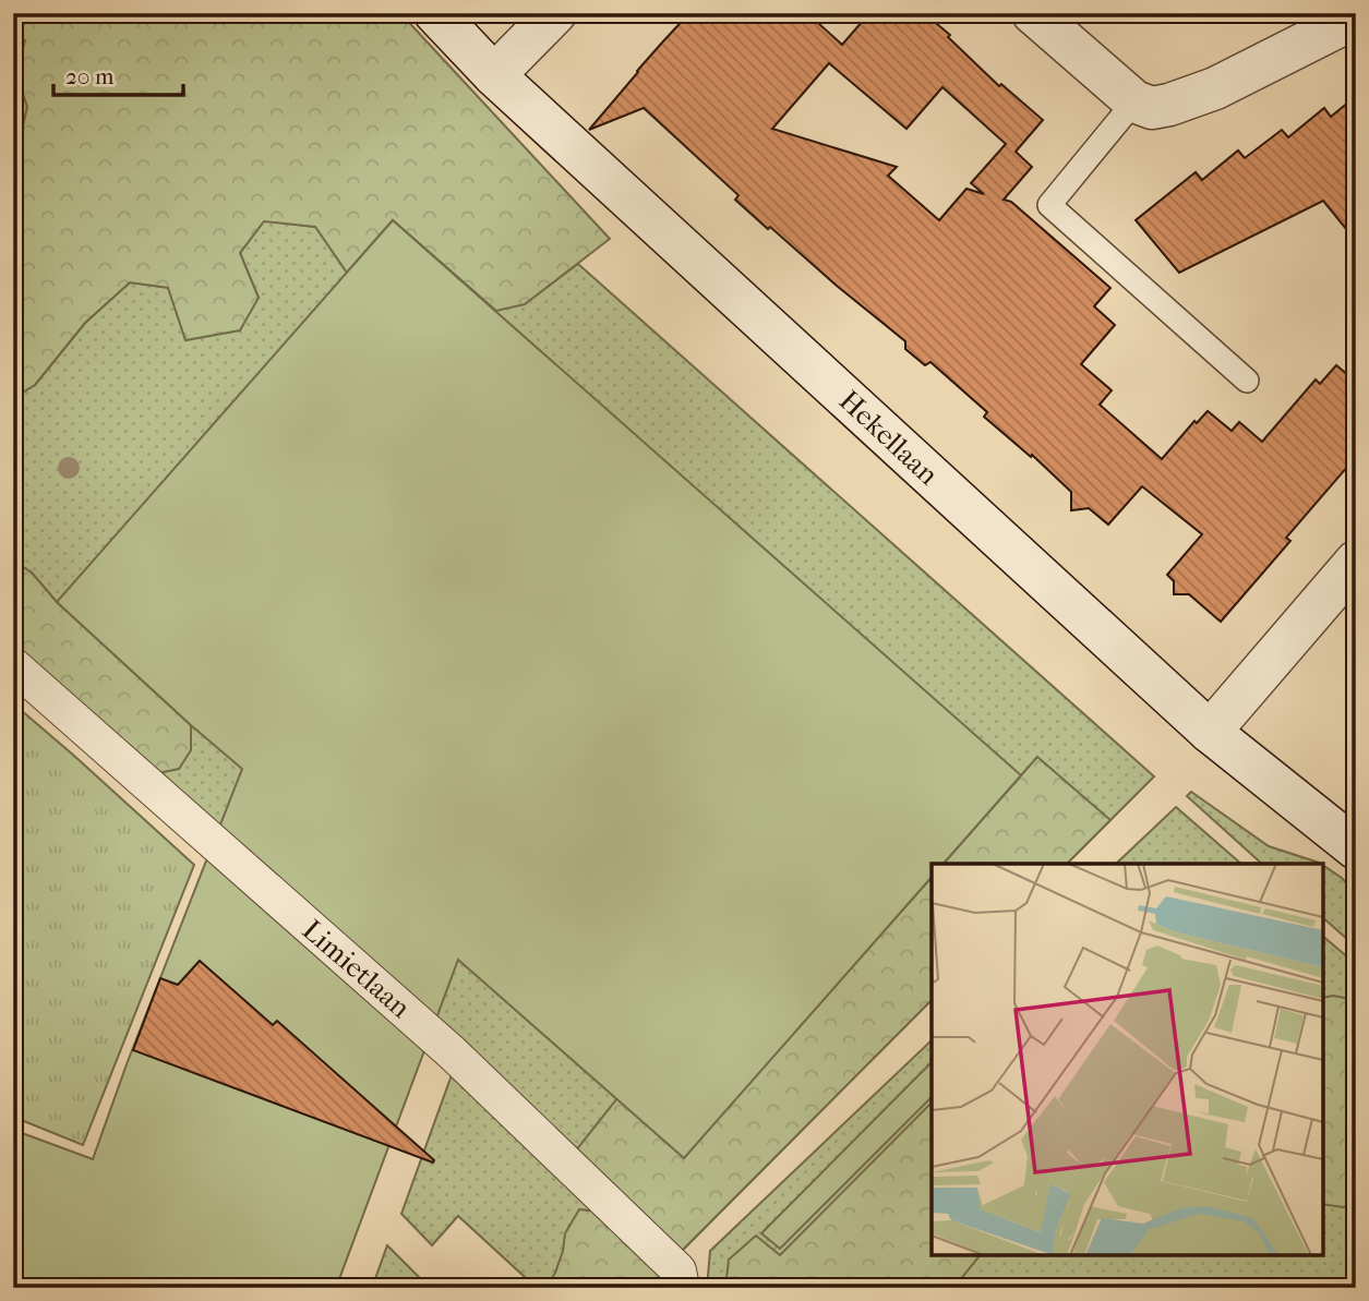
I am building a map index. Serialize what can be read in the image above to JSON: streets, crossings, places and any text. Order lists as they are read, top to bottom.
{
  "streets": {
    "main road": ["Hekellaan"],
    "street": ["Limietlaan"]
  },
  "scale_bar": "20 m"
}
